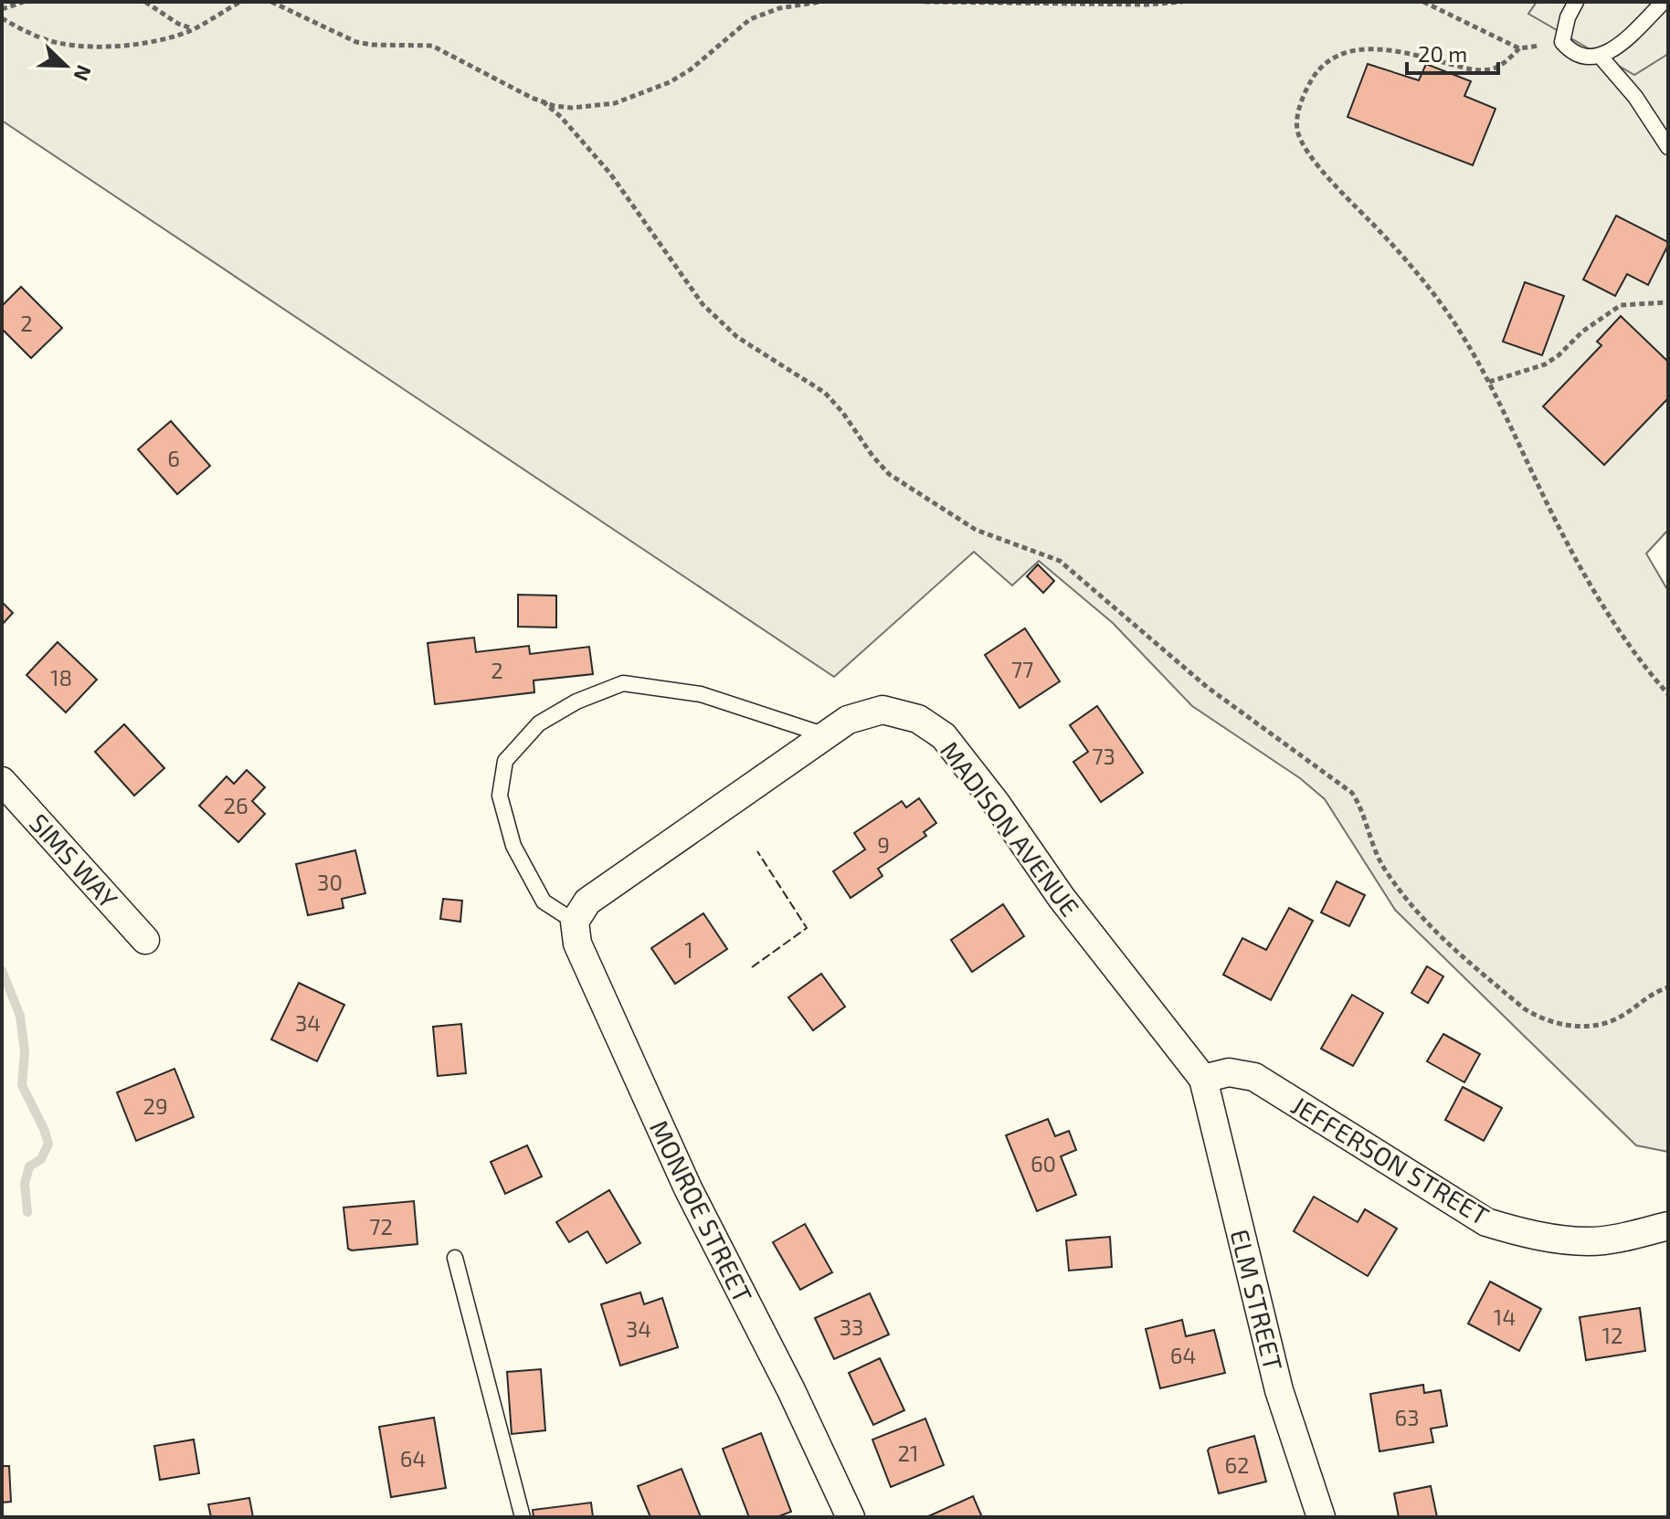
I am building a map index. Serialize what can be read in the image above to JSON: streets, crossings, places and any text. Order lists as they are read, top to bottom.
{
  "streets": {
    "street": [
      "MADISON AVENUE",
      "SIMS WAY",
      "JEFFERSON STREET",
      "MONROE STREET",
      "ELM STREET"
    ]
  },
  "crossings": [
    ["MADISON AVENUE", "JEFFERSON STREET"],
    ["MADISON AVENUE", "MONROE STREET"],
    ["MADISON AVENUE", "ELM STREET"],
    ["JEFFERSON STREET", "ELM STREET"]
  ],
  "house_numbers": [
    "2",
    "6",
    "77",
    "2",
    "18",
    "73",
    "26",
    "9",
    "30",
    "1",
    "34",
    "29",
    "60",
    "72",
    "14",
    "33",
    "34",
    "12",
    "64",
    "63",
    "21",
    "64",
    "62"
  ],
  "scale_bar": "20 m",
  "north": "bottom right"
}
